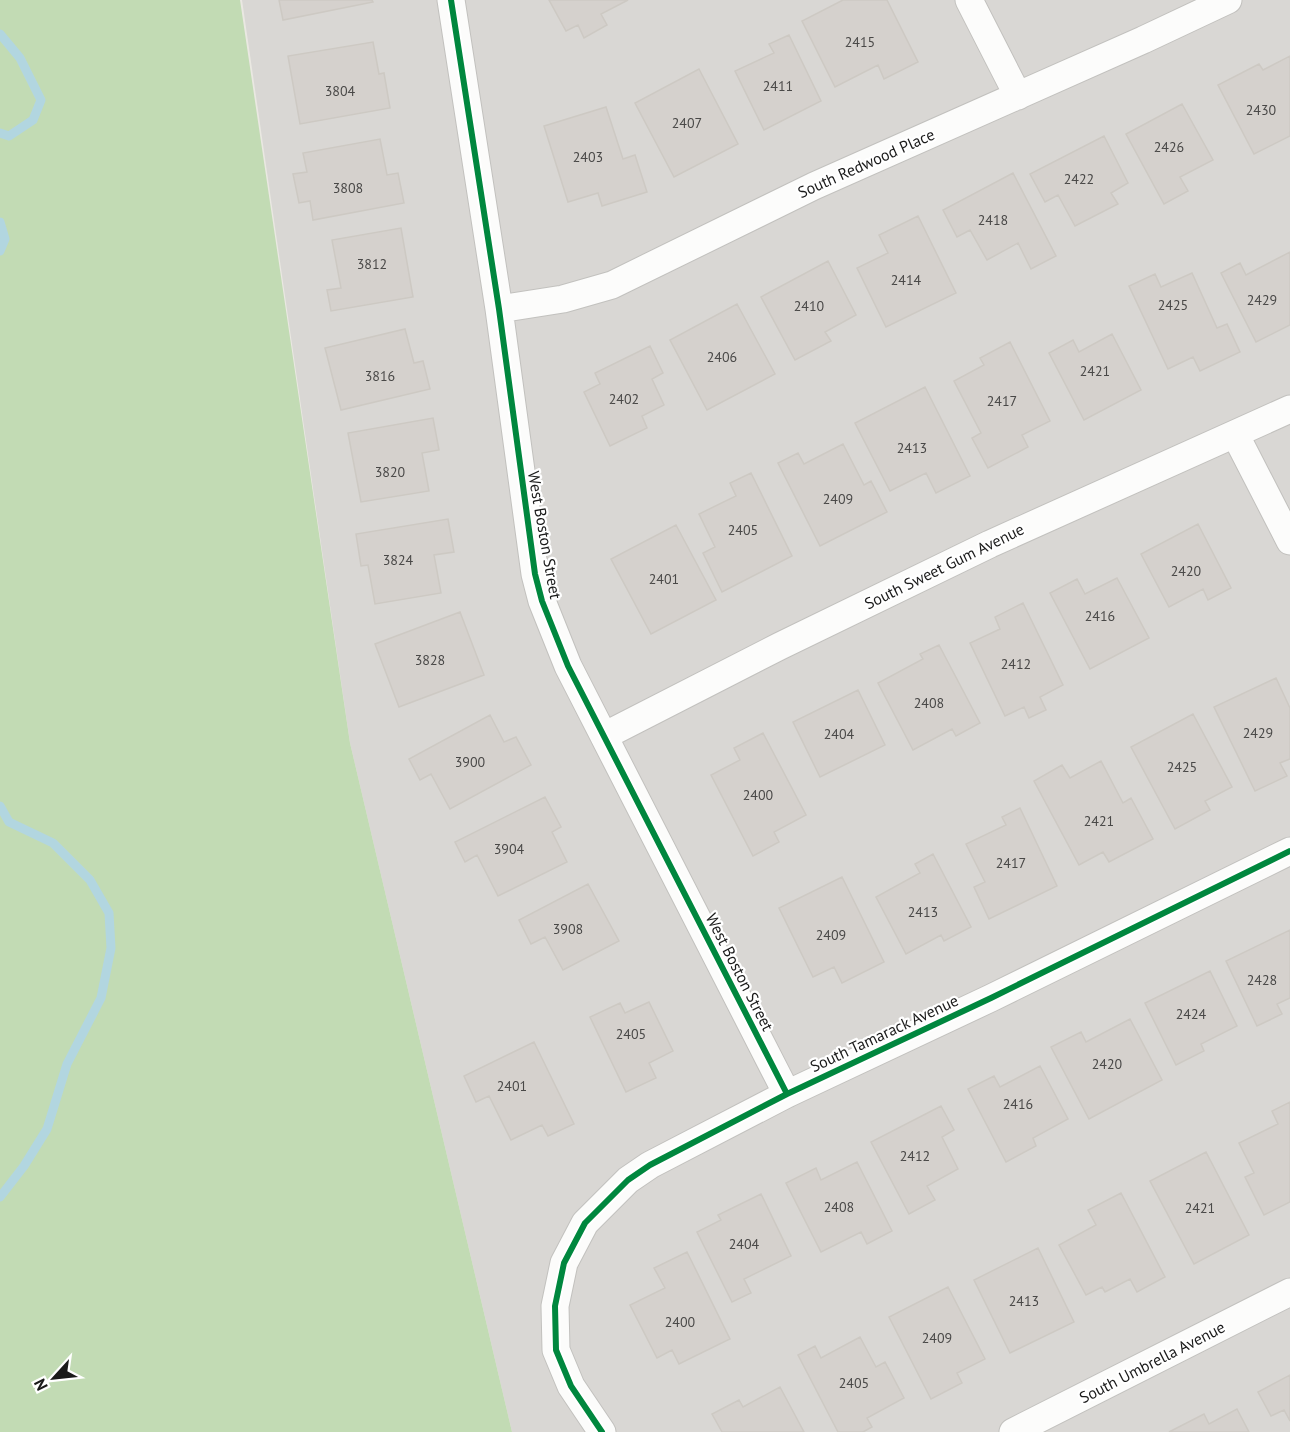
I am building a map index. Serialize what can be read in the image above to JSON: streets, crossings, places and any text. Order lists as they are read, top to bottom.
{
  "streets": {
    "street": [
      "South Redwood Place",
      "West Boston Street",
      "South Sweet Gum Avenue",
      "South Tamarack Avenue",
      "South Umbrella Avenue"
    ]
  },
  "crossings": [
    ["South Redwood Place", "West Boston Street"],
    ["West Boston Street", "South Sweet Gum Avenue"],
    ["West Boston Street", "South Tamarack Avenue"]
  ],
  "house_numbers": [
    "2415",
    "2411",
    "3804",
    "2430",
    "2407",
    "2426",
    "2403",
    "2422",
    "3808",
    "2418",
    "3812",
    "2414",
    "2429",
    "2425",
    "2410",
    "2406",
    "2421",
    "3816",
    "2402",
    "2417",
    "2413",
    "3820",
    "2409",
    "2405",
    "3824",
    "2420",
    "2401",
    "2416",
    "3828",
    "2412",
    "2408",
    "2429",
    "2404",
    "3900",
    "2425",
    "2400",
    "2421",
    "3904",
    "2417",
    "2413",
    "3908",
    "2409",
    "2428",
    "2424",
    "2405",
    "2420",
    "2401",
    "2416",
    "2412",
    "2408",
    "2421",
    "2404",
    "2413",
    "2400",
    "2409",
    "2405"
  ],
  "north": "bottom left"
}
